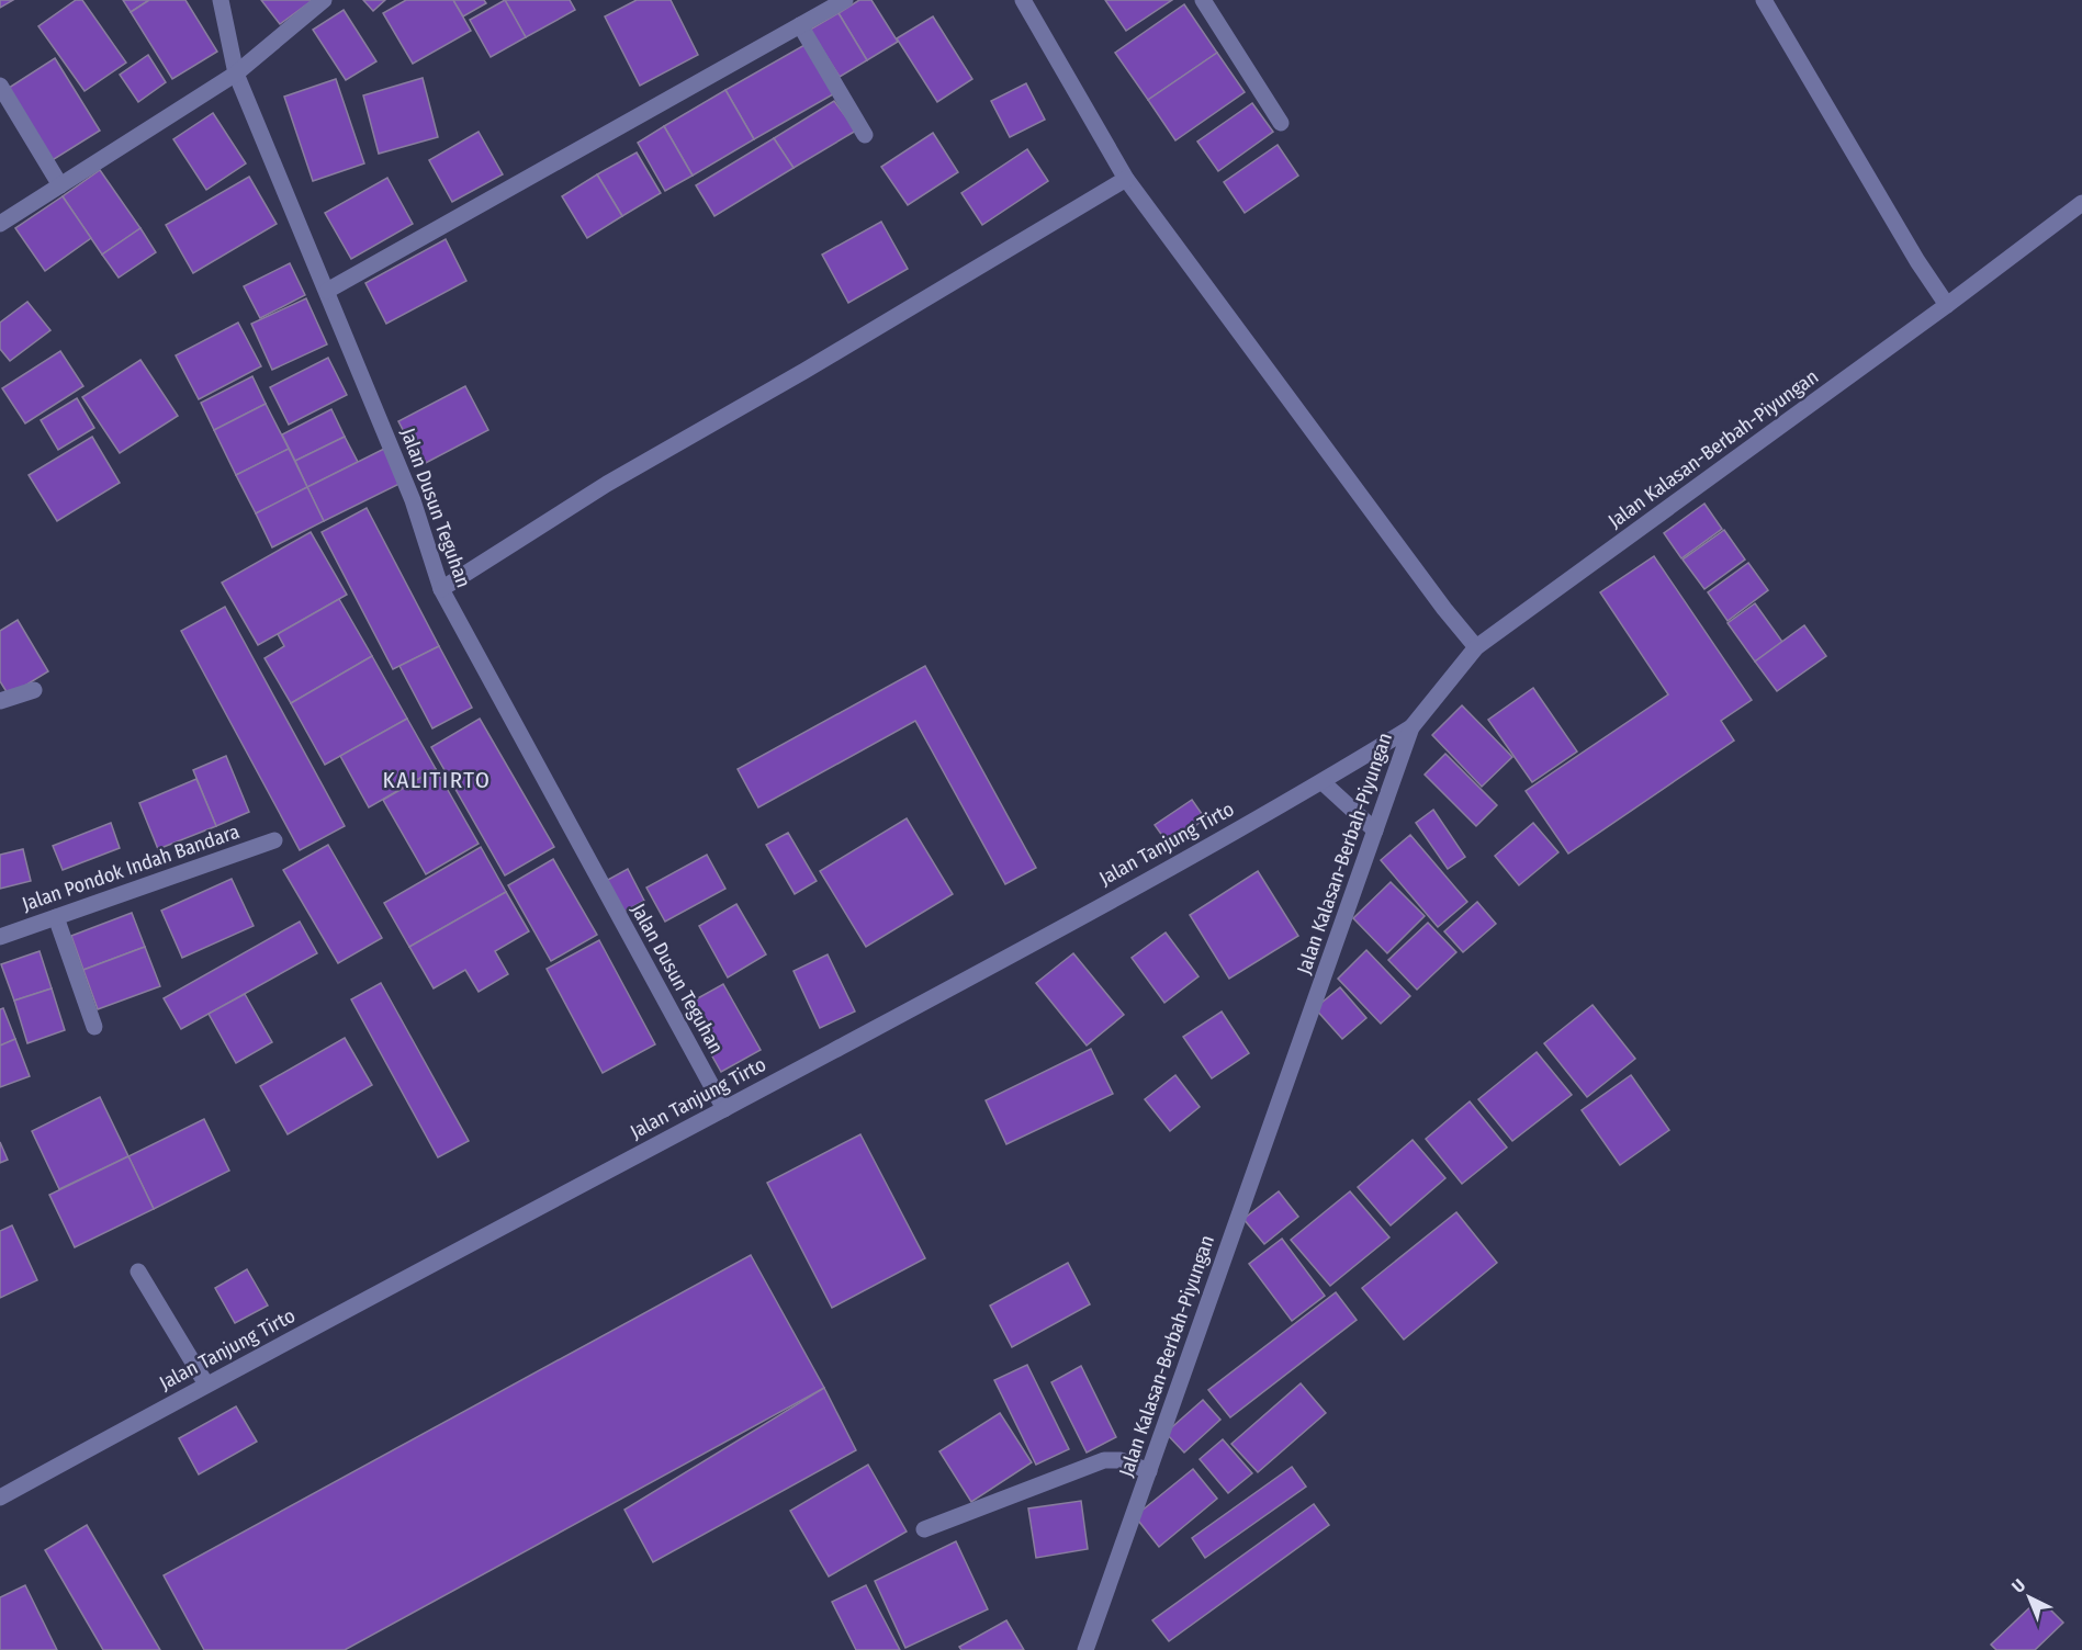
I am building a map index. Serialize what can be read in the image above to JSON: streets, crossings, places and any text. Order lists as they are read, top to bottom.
{
  "streets": {
    "street": [
      "Jalan Kalasan-Berbah-Piyungan",
      "Jalan Dusun Teguhan",
      "Jalan Tanjung Tirto",
      "Jalan Pondok Indah Bandara"
    ]
  },
  "crossings": [
    ["Jalan Kalasan-Berbah-Piyungan", "Jalan Tanjung Tirto"],
    ["Jalan Dusun Teguhan", "Jalan Tanjung Tirto"]
  ],
  "districts": ["KALITIRTO"],
  "north": "top left"
}
